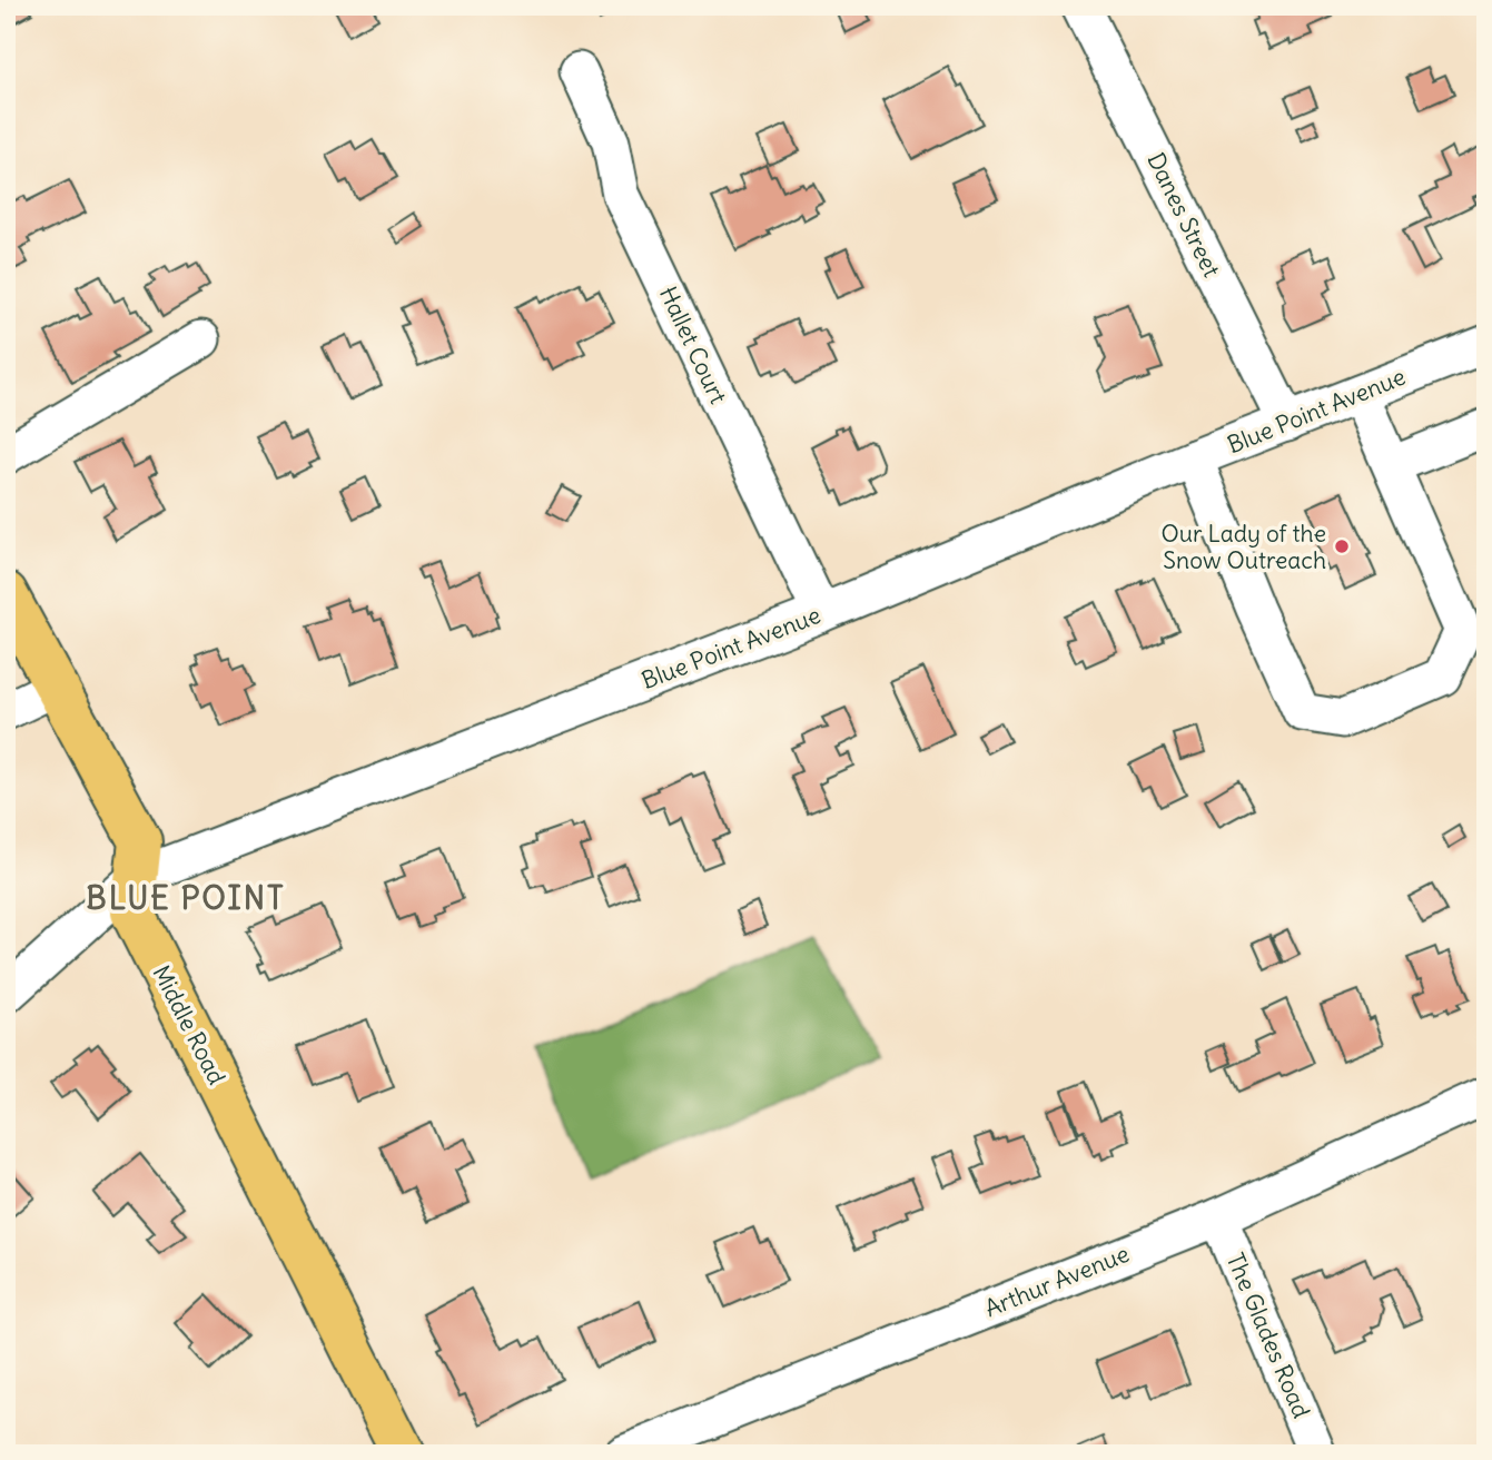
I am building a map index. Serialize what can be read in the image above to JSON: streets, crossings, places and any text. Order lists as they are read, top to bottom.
{
  "streets": {
    "main road": ["Middle Road"],
    "street": [
      "Danes Street",
      "Hallet Court",
      "Blue Point Avenue",
      "Arthur Avenue",
      "The Glades Road"
    ]
  },
  "crossings": [
    ["Danes Street", "Blue Point Avenue"],
    ["Hallet Court", "Blue Point Avenue"],
    ["Blue Point Avenue", "Middle Road"],
    ["Arthur Avenue", "The Glades Road"]
  ],
  "districts": ["BLUE POINT"],
  "places": ["Our Lady of the Snow Outreach"]
}
